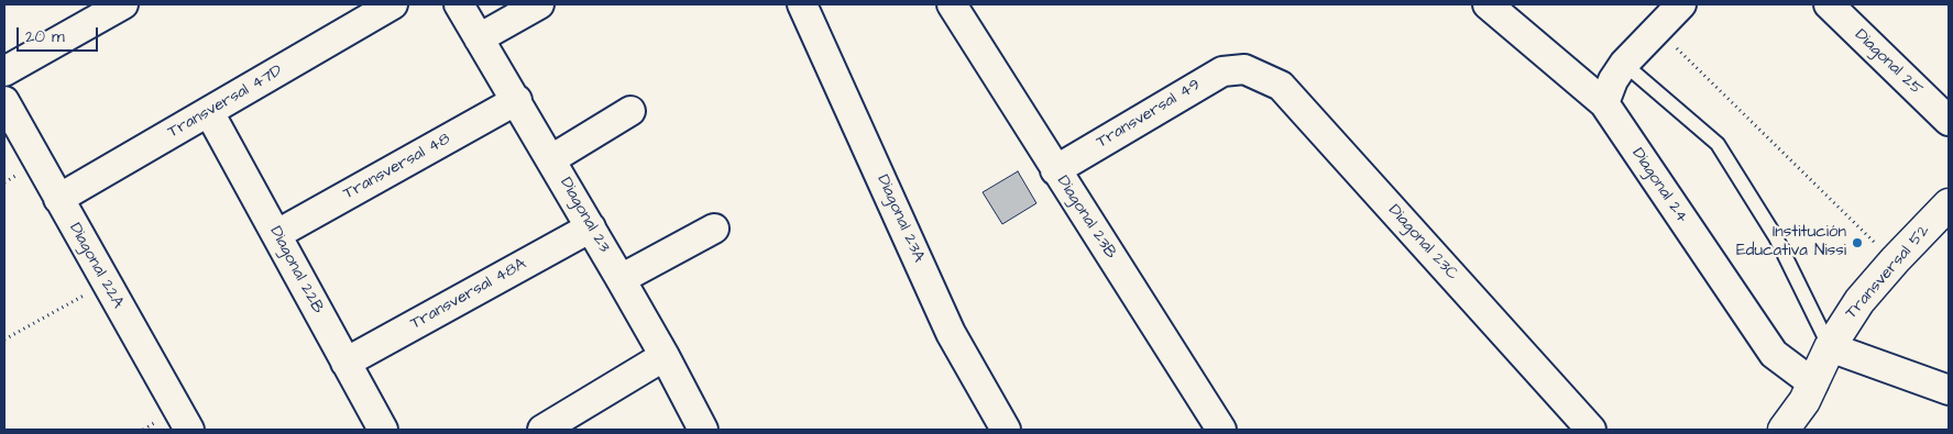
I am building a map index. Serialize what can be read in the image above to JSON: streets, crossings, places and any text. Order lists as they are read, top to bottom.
{
  "streets": {
    "street": [
      "Diagonal 25",
      "Transversal 47D",
      "Transversal 49",
      "Transversal 48",
      "Diagonal 24",
      "Diagonal 23",
      "Diagonal 23B",
      "Diagonal 23A",
      "Diagonal 23C",
      "Diagonal 22A",
      "Diagonal 22B",
      "Transversal 52",
      "Transversal 48A"
    ]
  },
  "crossings": [
    ["Transversal 47D", "Diagonal 22A"],
    ["Transversal 47D", "Diagonal 22B"],
    ["Transversal 49", "Diagonal 23B"],
    ["Transversal 49", "Diagonal 23C"],
    ["Transversal 48", "Diagonal 23"],
    ["Transversal 48", "Diagonal 22B"],
    ["Diagonal 24", "Transversal 52"],
    ["Diagonal 23", "Transversal 48A"],
    ["Diagonal 22B", "Transversal 48A"]
  ],
  "places": ["Institución Educativa Nissi"],
  "scale_bar": "20 m"
}
